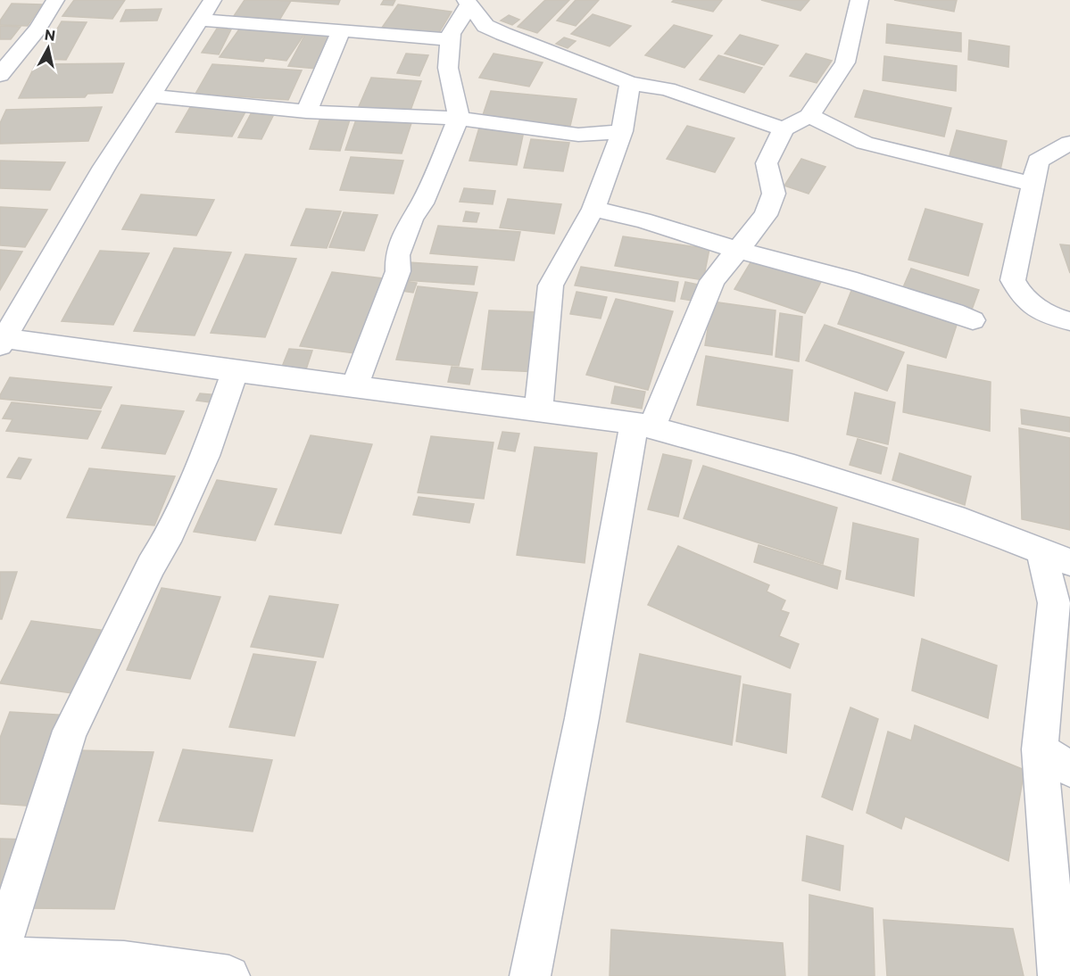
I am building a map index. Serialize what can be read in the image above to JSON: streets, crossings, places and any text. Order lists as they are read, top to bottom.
{
  "north": "top"
}
